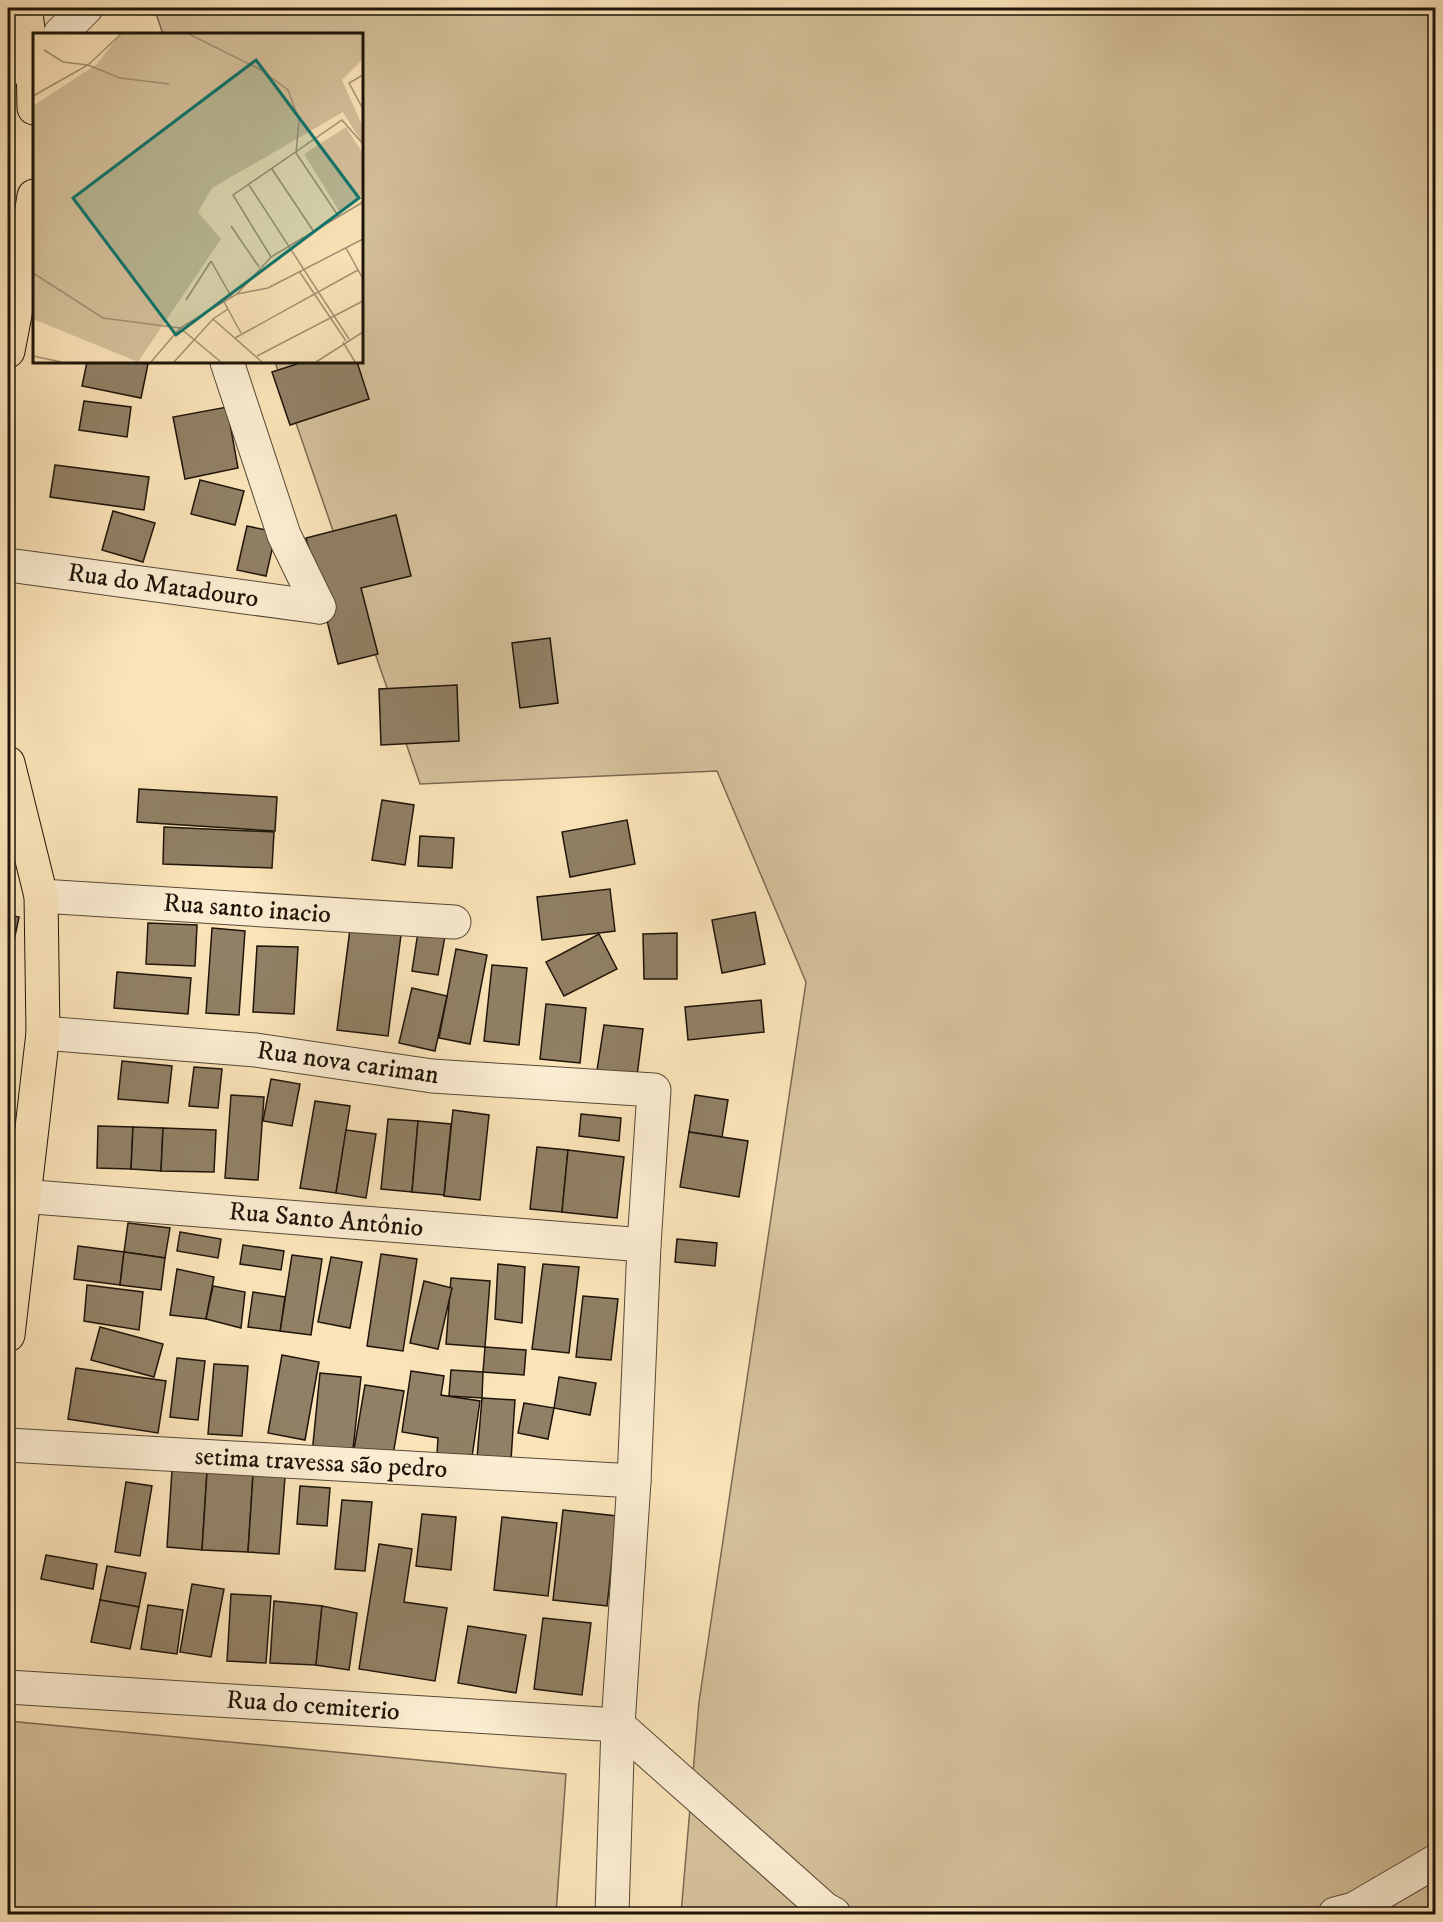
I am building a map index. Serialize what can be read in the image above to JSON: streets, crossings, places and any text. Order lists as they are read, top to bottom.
{
  "streets": {
    "street": [
      "Rua do Matadouro",
      "Rua santo inacio",
      "Rua nova cariman",
      "Rua Santo Antônio",
      "setima travessa são pedro",
      "Rua do cemiterio"
    ]
  },
  "crossings": [
    ["Rua nova cariman", "Rua Santo Antônio"]
  ]
}
